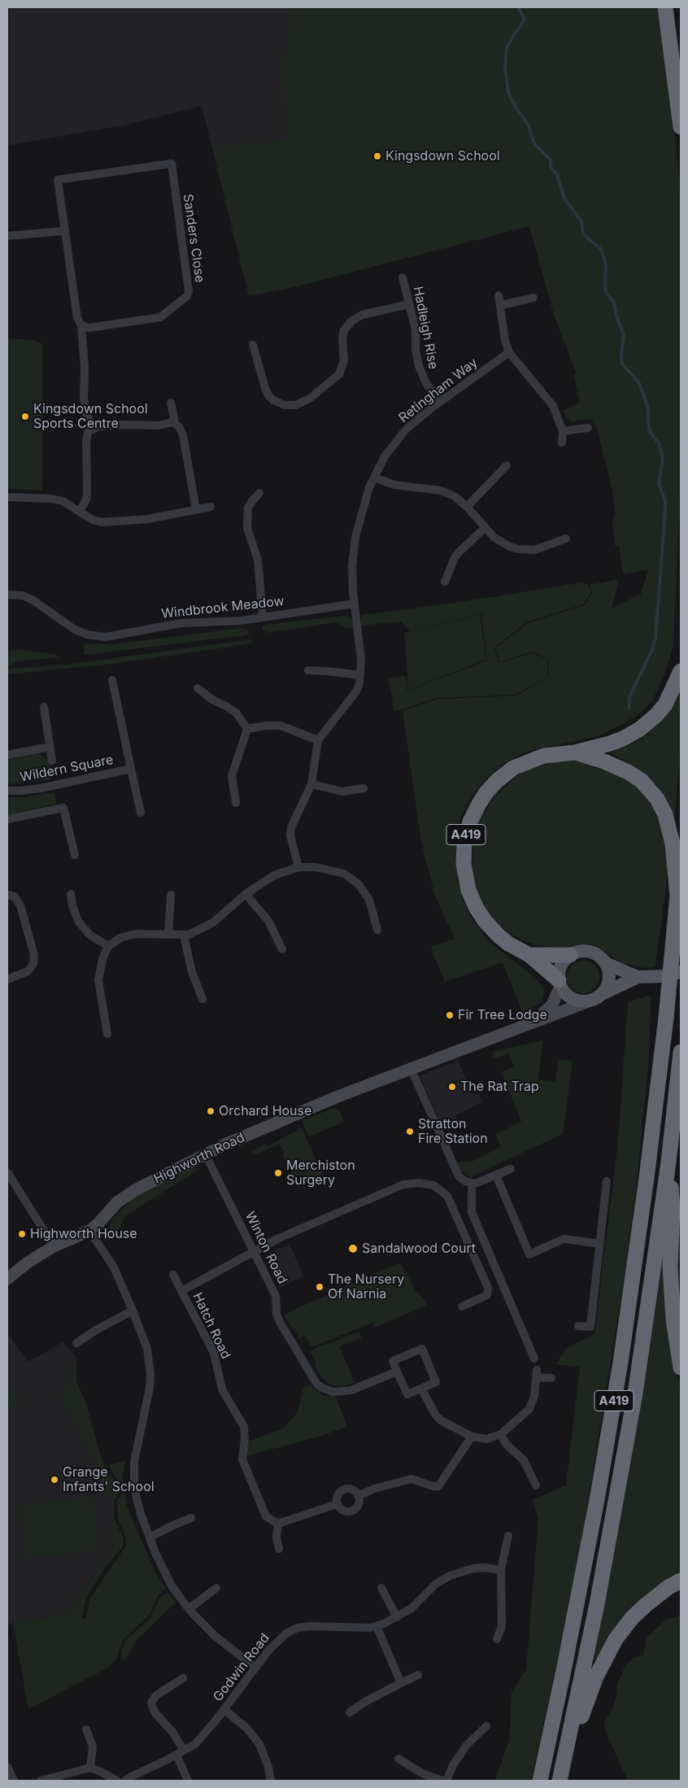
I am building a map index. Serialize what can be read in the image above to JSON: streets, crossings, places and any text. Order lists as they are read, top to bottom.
{
  "streets": {
    "highway": ["A419"],
    "main road": ["Highworth Road"],
    "street": [
      "Sanders Close",
      "Hadleigh Rise",
      "Retingham Way",
      "Windbrook Meadow",
      "Wildern Square",
      "Winton Road",
      "Hatch Road",
      "Godwin Road"
    ]
  },
  "crossings": [
    ["Hadleigh Rise", "Retingham Way"],
    ["Retingham Way", "Windbrook Meadow"],
    ["A419", "Highworth Road"],
    ["Highworth Road", "Winton Road"],
    ["Winton Road", "Hatch Road"]
  ],
  "places": [
    "Kingsdown School",
    "Kingsdown School Sports Centre",
    "Fir Tree Lodge",
    "The Rat Trap",
    "Orchard House",
    "Stratton Fire Station",
    "Merchiston Surgery",
    "Highworth House",
    "Sandalwood Court",
    "The Nursery Of Narnia",
    "Grange Infants' School"
  ]
}
